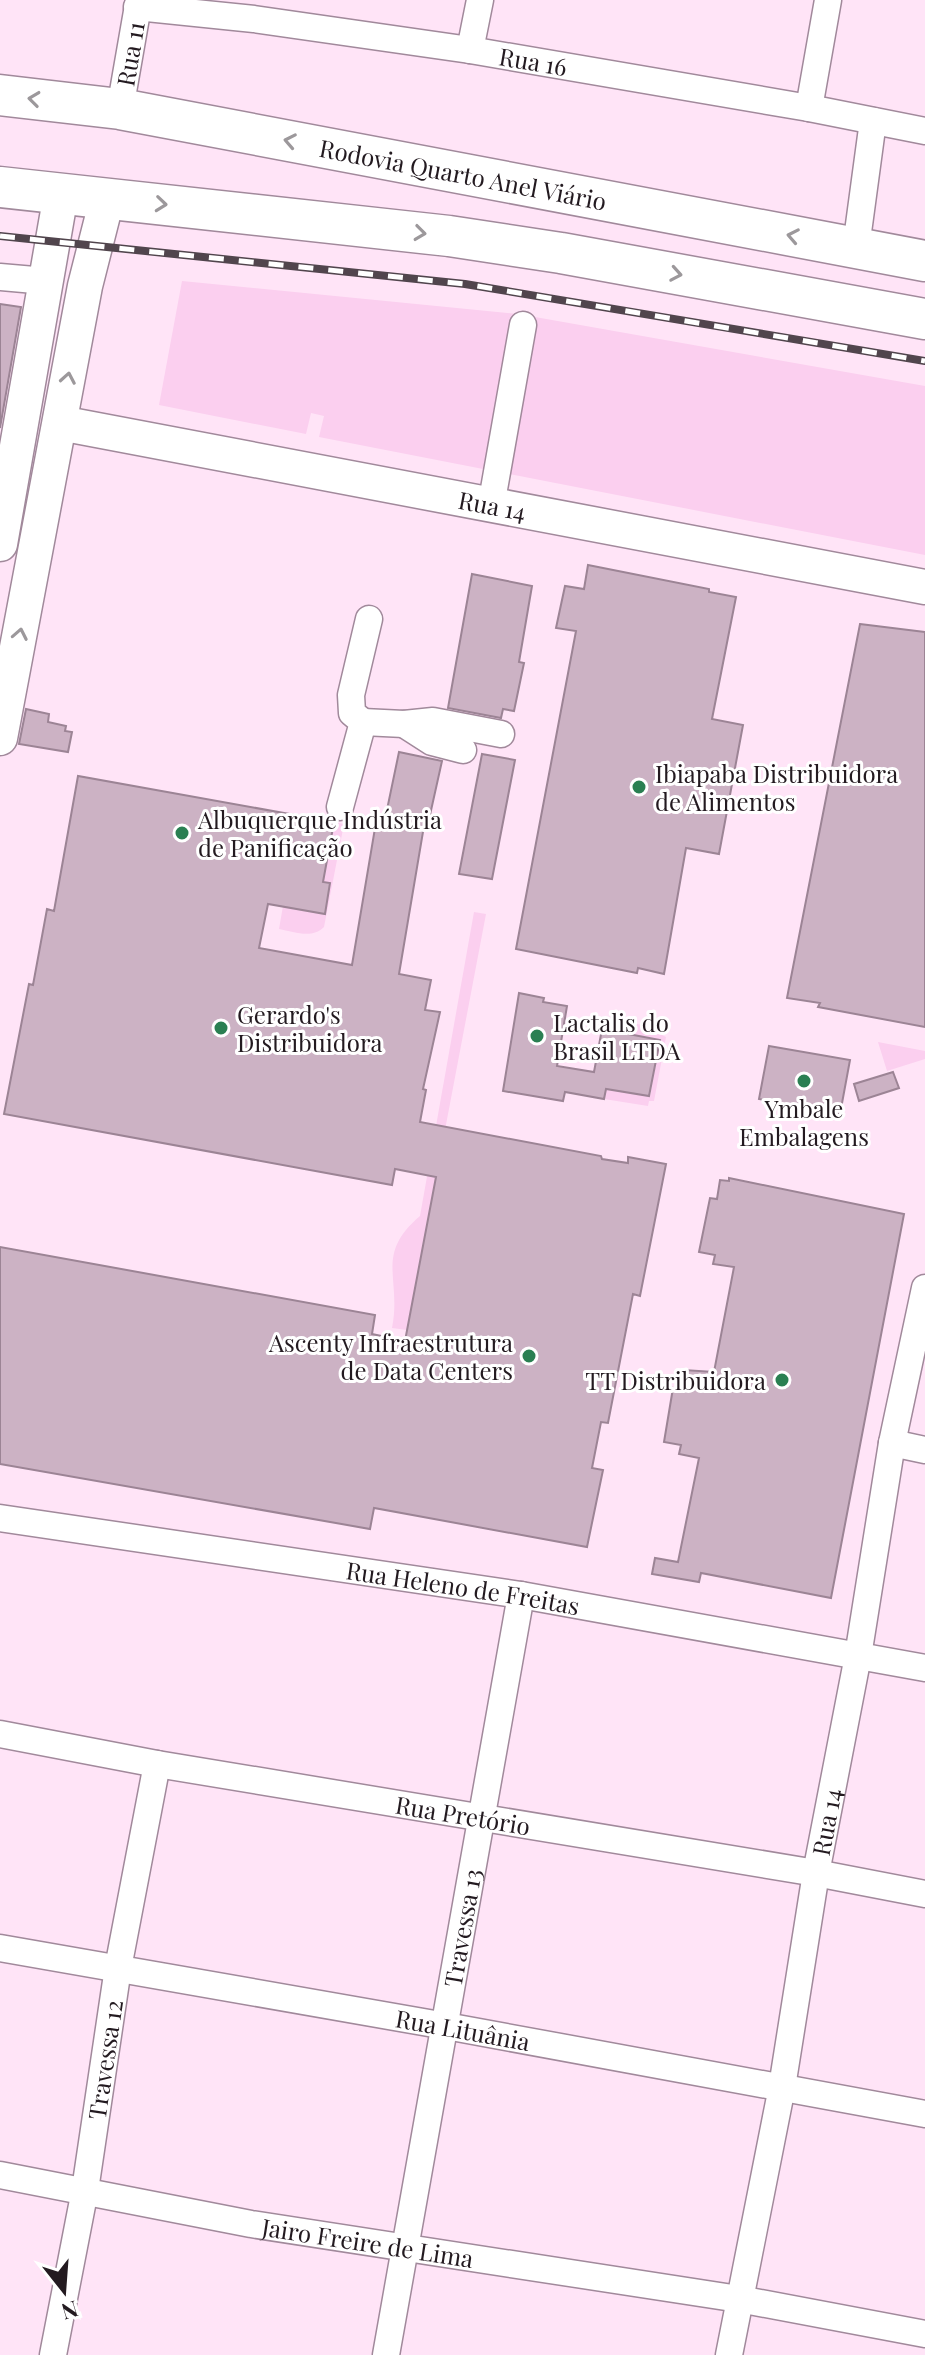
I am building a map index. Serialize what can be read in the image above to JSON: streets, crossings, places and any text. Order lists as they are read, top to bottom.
{
  "streets": {
    "highway": ["Rodovia Quarto Anel Viário"],
    "main road": ["Rua 14"],
    "street": [
      "Rua 11",
      "Rua 16",
      "Rua Heleno de Freitas",
      "Rua Pretório",
      "Travessa 13",
      "Rua Lituânia",
      "Travessa 12",
      "Jairo Freire de Lima"
    ]
  },
  "crossings": [
    ["Rua 11", "Rua 16"],
    ["Rua 11", "Rodovia Quarto Anel Viário"],
    ["Rua 14", "Rua Heleno de Freitas"],
    ["Rua 14", "Rua Pretório"],
    ["Rua 14", "Rua Lituânia"],
    ["Rua 14", "Jairo Freire de Lima"],
    ["Rua Heleno de Freitas", "Travessa 13"],
    ["Rua Pretório", "Travessa 13"],
    ["Rua Pretório", "Travessa 12"],
    ["Travessa 13", "Rua Lituânia"],
    ["Travessa 13", "Jairo Freire de Lima"],
    ["Rua Lituânia", "Travessa 12"],
    ["Travessa 12", "Jairo Freire de Lima"]
  ],
  "places": [
    "Ibiapaba Distribuidora de Alimentos",
    "Albuquerque Indústria de Panificação",
    "Gerardo's Distribuidora",
    "Lactalis do Brasil LTDA",
    "Ymbale Embalagens",
    "Ascenty Infraestrutura de Data Centers",
    "TT Distribuidora"
  ],
  "north": "bottom"
}
